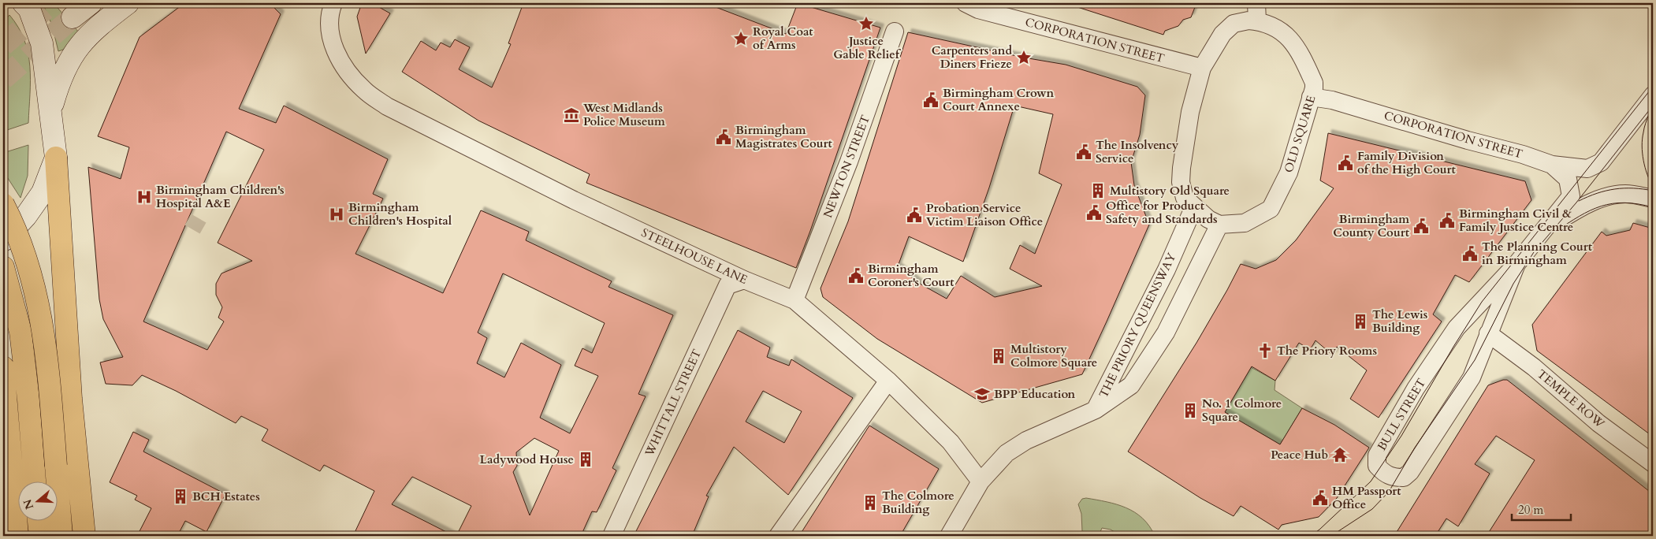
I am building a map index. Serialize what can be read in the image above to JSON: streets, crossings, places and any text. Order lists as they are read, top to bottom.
{
  "streets": {
    "street": [
      "CORPORATION STREET",
      "OLD SQUARE",
      "NEWTON STREET",
      "STEELHOUSE LANE",
      "THE PRIORY QUEENSWAY",
      "TEMPLE ROW",
      "WHITTALL STREET",
      "BULL STREET"
    ]
  },
  "crossings": [
    ["CORPORATION STREET", "OLD SQUARE"],
    ["CORPORATION STREET", "BULL STREET"],
    ["OLD SQUARE", "THE PRIORY QUEENSWAY"],
    ["NEWTON STREET", "STEELHOUSE LANE"],
    ["STEELHOUSE LANE", "WHITTALL STREET"],
    ["TEMPLE ROW", "BULL STREET"]
  ],
  "places": {
    "place": ["Justice Gable Relief", "Royal Coat of Arms", "Carpenters and Diners Frieze"],
    "public building": [
      "Birmingham Crown Court Annexe",
      "Birmingham Magistrates Court",
      "The Insolvency Service",
      "Family Division of the High Court",
      "Office for Product Safety and Standards",
      "Probation Service Victim Liaison Office",
      "Birmingham Civil & Family Justice Centre",
      "Birmingham County Court",
      "The Planning Court in Birmingham",
      "Birmingham Coroner's Court",
      "HM Passport Office"
    ],
    "museum": ["West Midlands Police Museum"],
    "building": [
      "Multistory Old Square",
      "The Lewis Building",
      "Multistory Colmore Square",
      "No. 1 Colmore Square",
      "Ladywood House",
      "BCH Estates",
      "The Colmore Building"
    ],
    "hospital": ["Birmingham Children's Hospital A&E", "Birmingham Children's Hospital"],
    "church": ["The Priory Rooms"],
    "school or university": ["BPP Education"],
    "temple": ["Peace Hub"]
  },
  "scale_bar": "20 m",
  "north": "left"
}
